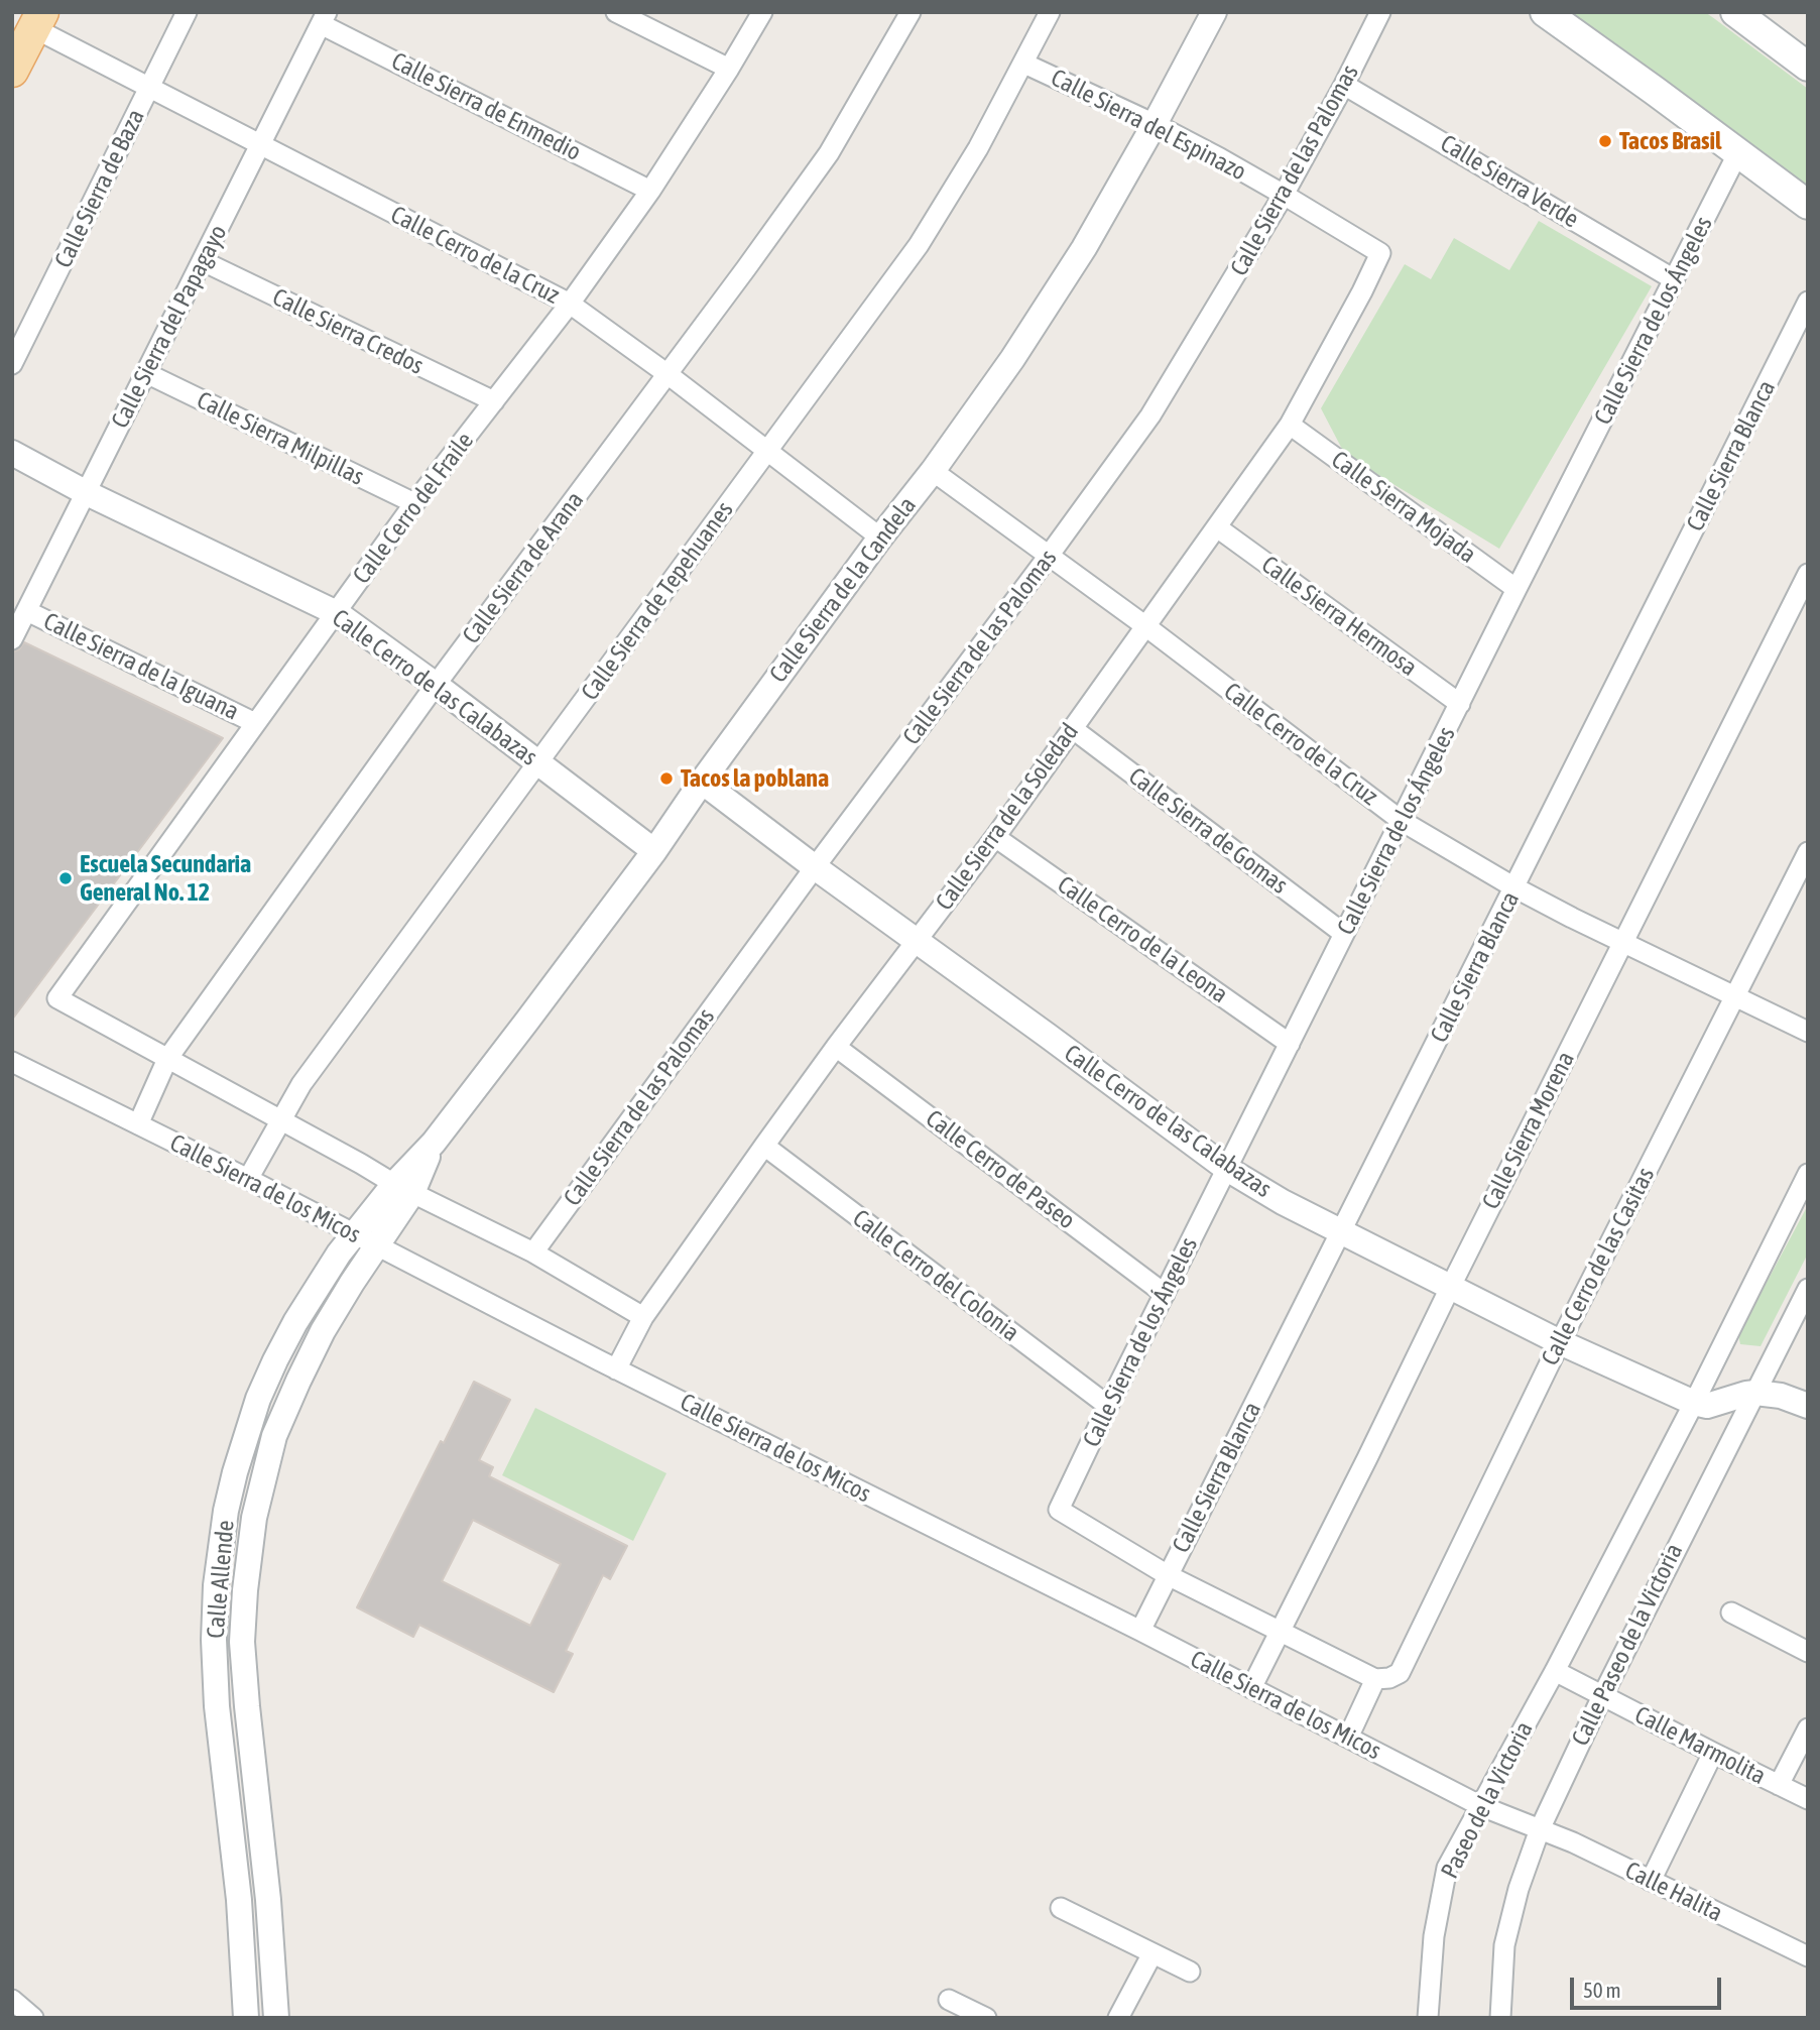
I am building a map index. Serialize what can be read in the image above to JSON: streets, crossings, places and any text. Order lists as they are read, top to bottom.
{
  "streets": {
    "street": [
      "Calle Sierra de Enmedio",
      "Calle Sierra del Espinazo",
      "Calle Sierra de las Palomas",
      "Calle Sierra Verde",
      "Calle Sierra de Baza",
      "Calle Cerro de la Cruz",
      "Calle Sierra de los Ángeles",
      "Calle Sierra del Papagayo",
      "Calle Sierra Credos",
      "Calle Sierra Milpillas",
      "Calle Sierra Blanca",
      "Calle Sierra Mojada",
      "Calle Cerro del Fraile",
      "Calle Sierra de Arana",
      "Calle Sierra de la Candela",
      "Calle Sierra de Tepehuanes",
      "Calle Sierra Hermosa",
      "Calle Sierra de la Iguana",
      "Calle Cerro de las Calabazas",
      "Calle Sierra de la Soledad",
      "Calle Sierra de Gomas",
      "Calle Cerro de la Leona",
      "Calle Sierra Morena",
      "Calle Cerro de Paseo",
      "Calle Sierra de los Micos",
      "Calle Cerro de las Casitas",
      "Calle Cerro del Colonia",
      "Calle Allende",
      "Calle Paseo de la Victoria",
      "Calle Marmolita",
      "Paseo de la Victoria",
      "Calle Halita"
    ]
  },
  "crossings": [
    ["Calle Sierra de Enmedio", "Calle Sierra del Papagayo"],
    ["Calle Sierra de Enmedio", "Calle Cerro del Fraile"],
    ["Calle Sierra del Espinazo", "Calle Sierra de las Palomas"],
    ["Calle Sierra del Espinazo", "Calle Sierra de la Candela"],
    ["Calle Sierra del Espinazo", "Calle Sierra de Tepehuanes"],
    ["Calle Sierra del Espinazo", "Calle Sierra de la Soledad"],
    ["Calle Sierra de las Palomas", "Calle Sierra Verde"],
    ["Calle Sierra de las Palomas", "Calle Cerro de la Cruz"],
    ["Calle Sierra de las Palomas", "Calle Cerro de las Calabazas"],
    ["Calle Sierra Verde", "Calle Sierra de los Ángeles"],
    ["Calle Sierra de Baza", "Calle Cerro de la Cruz"],
    ["Calle Cerro de la Cruz", "Calle Sierra de los Ángeles"],
    ["Calle Cerro de la Cruz", "Calle Sierra del Papagayo"],
    ["Calle Cerro de la Cruz", "Calle Sierra Blanca"],
    ["Calle Cerro de la Cruz", "Calle Cerro del Fraile"],
    ["Calle Cerro de la Cruz", "Calle Sierra de Arana"],
    ["Calle Cerro de la Cruz", "Calle Sierra de la Candela"],
    ["Calle Cerro de la Cruz", "Calle Sierra de Tepehuanes"],
    ["Calle Cerro de la Cruz", "Calle Sierra de la Soledad"],
    ["Calle Cerro de la Cruz", "Calle Sierra Morena"],
    ["Calle Cerro de la Cruz", "Calle Cerro de las Casitas"],
    ["Calle Sierra de los Ángeles", "Calle Sierra Blanca"],
    ["Calle Sierra de los Ángeles", "Calle Sierra Mojada"],
    ["Calle Sierra de los Ángeles", "Calle Sierra Hermosa"],
    ["Calle Sierra de los Ángeles", "Calle Cerro de las Calabazas"],
    ["Calle Sierra de los Ángeles", "Calle Sierra de Gomas"],
    ["Calle Sierra de los Ángeles", "Calle Cerro de la Leona"],
    ["Calle Sierra de los Ángeles", "Calle Cerro de Paseo"],
    ["Calle Sierra de los Ángeles", "Calle Cerro del Colonia"],
    ["Calle Sierra del Papagayo", "Calle Sierra Credos"],
    ["Calle Sierra del Papagayo", "Calle Sierra Milpillas"],
    ["Calle Sierra del Papagayo", "Calle Sierra de la Iguana"],
    ["Calle Sierra del Papagayo", "Calle Cerro de las Calabazas"],
    ["Calle Sierra Credos", "Calle Cerro del Fraile"],
    ["Calle Sierra Milpillas", "Calle Cerro del Fraile"],
    ["Calle Sierra Blanca", "Calle Cerro de las Calabazas"],
    ["Calle Sierra Blanca", "Calle Sierra de los Micos"],
    ["Calle Sierra Mojada", "Calle Sierra de la Soledad"],
    ["Calle Cerro del Fraile", "Calle Sierra de Arana"],
    ["Calle Cerro del Fraile", "Calle Sierra de la Iguana"],
    ["Calle Cerro del Fraile", "Calle Cerro de las Calabazas"],
    ["Calle Sierra de Arana", "Calle Cerro de las Calabazas"],
    ["Calle Sierra de Arana", "Calle Sierra de los Micos"],
    ["Calle Sierra de la Candela", "Calle Cerro de las Calabazas"],
    ["Calle Sierra de la Candela", "Calle Allende"],
    ["Calle Sierra de Tepehuanes", "Calle Cerro de las Calabazas"],
    ["Calle Sierra de Tepehuanes", "Calle Sierra de los Micos"],
    ["Calle Sierra Hermosa", "Calle Sierra de la Soledad"],
    ["Calle Cerro de las Calabazas", "Calle Sierra de la Soledad"],
    ["Calle Cerro de las Calabazas", "Calle Sierra Morena"],
    ["Calle Cerro de las Calabazas", "Calle Cerro de las Casitas"],
    ["Calle Cerro de las Calabazas", "Calle Paseo de la Victoria"],
    ["Calle Sierra de la Soledad", "Calle Sierra de Gomas"],
    ["Calle Sierra de la Soledad", "Calle Cerro de la Leona"],
    ["Calle Sierra de la Soledad", "Calle Cerro de Paseo"],
    ["Calle Sierra de la Soledad", "Calle Sierra de los Micos"],
    ["Calle Sierra de la Soledad", "Calle Cerro del Colonia"],
    ["Calle Sierra Morena", "Calle Sierra de los Micos"],
    ["Calle Sierra de los Micos", "Calle Cerro de las Casitas"],
    ["Calle Sierra de los Micos", "Calle Allende"],
    ["Calle Sierra de los Micos", "Calle Paseo de la Victoria"],
    ["Calle Sierra de los Micos", "Paseo de la Victoria"],
    ["Calle Sierra de los Micos", "Calle Halita"],
    ["Calle Paseo de la Victoria", "Calle Marmolita"],
    ["Calle Paseo de la Victoria", "Paseo de la Victoria"],
    ["Calle Paseo de la Victoria", "Calle Halita"],
    ["Calle Marmolita", "Paseo de la Victoria"]
  ],
  "places": ["Tacos Brasil", "Tacos la poblana", "Escuela Secundaria General No. 12"],
  "scale_bar": "50 m"
}
